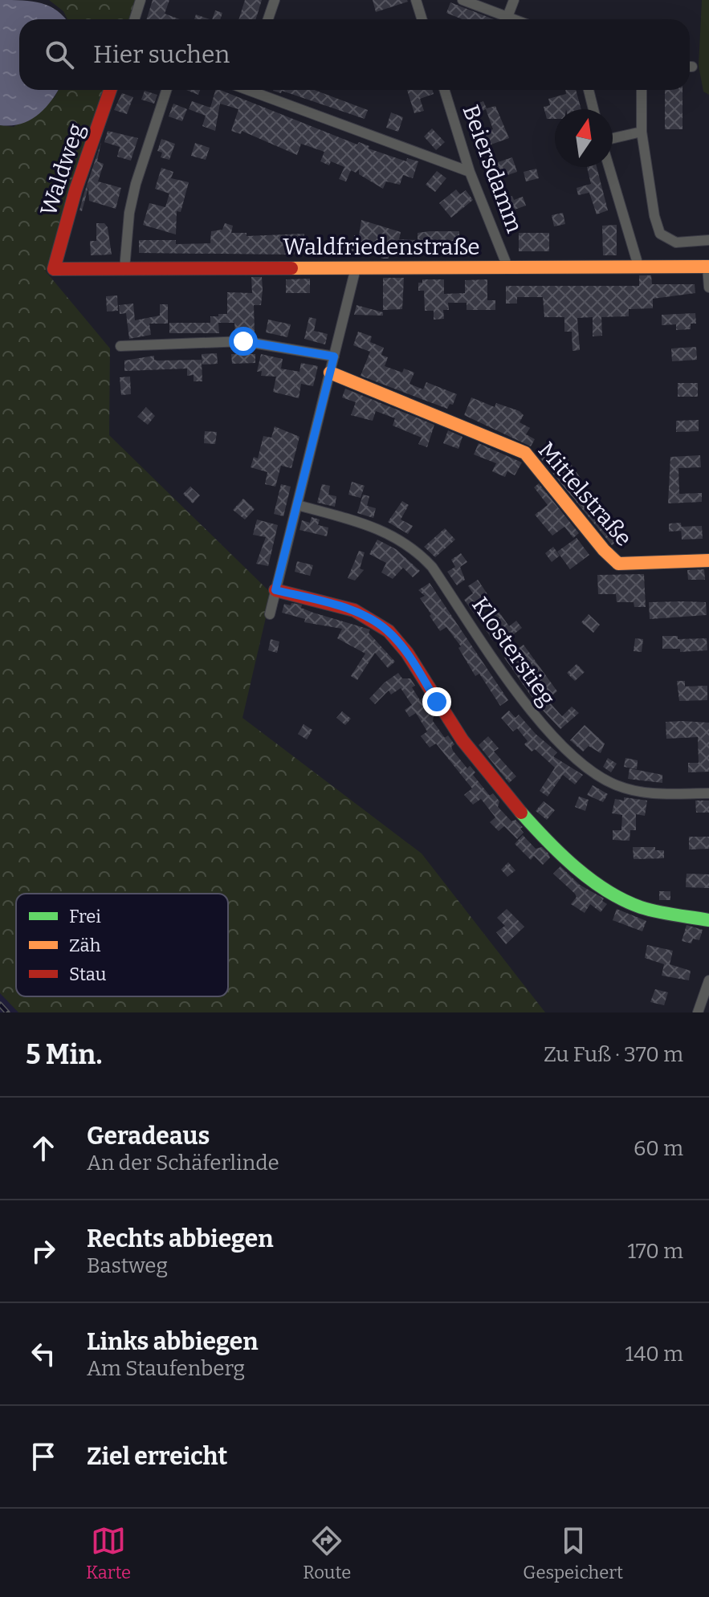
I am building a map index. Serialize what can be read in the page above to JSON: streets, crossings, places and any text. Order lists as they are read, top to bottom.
{
  "streets": {
    "street": [
      "Beiersdamm",
      "Waldweg",
      "Waldfriedenstraße",
      "Mittelstraße",
      "Klosterstieg"
    ]
  },
  "crossings": [
    ["Beiersdamm", "Waldfriedenstraße"],
    ["Waldweg", "Waldfriedenstraße"]
  ],
  "legend": ["Frei", "Zäh", "Stau"],
  "north": "top",
  "page": {
    "search": "Hier suchen",
    "heading": ["5 Min.", "Zu Fuß · 370 m"],
    "list": [
      ["Geradeaus", "An der Schäferlinde", "60 m"],
      ["Rechts abbiegen", "Bastweg", "170 m"],
      ["Links abbiegen", "Am Staufenberg", "140 m"],
      "Ziel erreicht"
    ],
    "nav": ["Karte", "Route", "Gespeichert"]
  }
}
